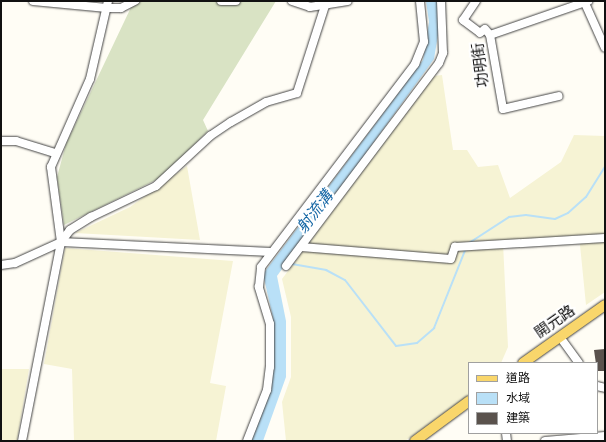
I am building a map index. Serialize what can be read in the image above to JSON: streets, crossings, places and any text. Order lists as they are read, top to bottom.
{
  "streets": {
    "main road": ["開元路"],
    "street": ["功明街"]
  },
  "water": ["射流溝"],
  "legend": ["道路", "水域", "建築"]
}
